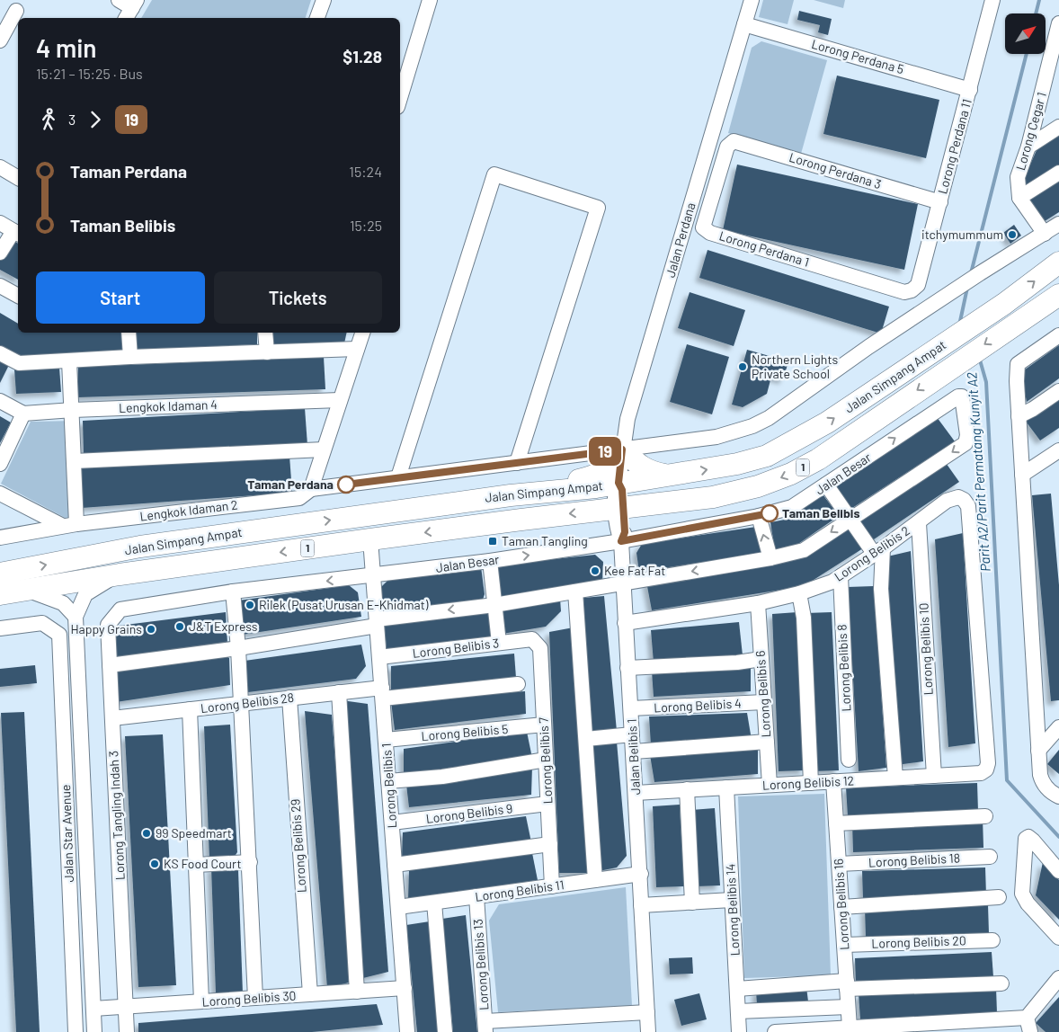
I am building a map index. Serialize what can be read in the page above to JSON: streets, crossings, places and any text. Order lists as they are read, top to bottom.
{
  "streets": {
    "highway": ["Jalan Simpang Ampat", "1"],
    "street": [
      "Lorong Perdana 5",
      "Lorong Cegar 1",
      "Lorong Perdana 11",
      "Lorong Perdana 3",
      "Jalan Perdana",
      "Lorong Perdana 1",
      "Lengkok Idaman 4",
      "Jalan Besar",
      "Lengkok Idaman 2",
      "Lorong Belibis 2",
      "Lorong Belibis 3",
      "Lorong Belibis 10",
      "Lorong Belibis 8",
      "Lorong Belibis 6",
      "Lorong Belibis 28",
      "Lorong Belibis 4",
      "Lorong Belibis 5",
      "Jalan Belibis 1",
      "Lorong Belibis 7",
      "Lorong Belibis 12",
      "Lorong Belibis 1",
      "Lorong Belibis 9",
      "Lorong Tangling Indah 3",
      "Jalan Star Avenue",
      "Lorong Belibis 29",
      "Lorong Belibis 18",
      "Lorong Belibis 11",
      "Lorong Belibis 16",
      "Lorong Belibis 14",
      "Lorong Belibis 20",
      "Lorong Belibis 13",
      "Lorong Belibis 30"
    ]
  },
  "crossings": [
    ["Lorong Perdana 5", "Lorong Perdana 11"],
    ["Lorong Perdana 5", "Jalan Perdana"],
    ["Lorong Perdana 11", "Lorong Perdana 3"],
    ["Lorong Perdana 11", "Lorong Perdana 1"],
    ["Lorong Perdana 3", "Lorong Perdana 1"],
    ["Jalan Perdana", "Jalan Simpang Ampat"],
    ["Jalan Perdana", "Lengkok Idaman 2"],
    ["Jalan Perdana", "Jalan Belibis 1"],
    ["Jalan Simpang Ampat", "Jalan Belibis 1"],
    ["Jalan Simpang Ampat", "Lorong Belibis 1"],
    ["Jalan Besar", "Jalan Belibis 1"],
    ["Jalan Besar", "Lorong Belibis 1"],
    ["Jalan Besar", "Lorong Tangling Indah 3"],
    ["Lorong Belibis 2", "Lorong Belibis 10"],
    ["Lorong Belibis 2", "Lorong Belibis 8"],
    ["Lorong Belibis 2", "Lorong Belibis 6"],
    ["Lorong Belibis 2", "Jalan Belibis 1"],
    ["Lorong Belibis 2", "Lorong Belibis 12"],
    ["Lorong Belibis 3", "Lorong Belibis 7"],
    ["Lorong Belibis 3", "Lorong Belibis 1"],
    ["Lorong Belibis 10", "Lorong Belibis 12"],
    ["Lorong Belibis 6", "Lorong Belibis 4"],
    ["Lorong Belibis 6", "Lorong Belibis 12"],
    ["Lorong Belibis 28", "Lorong Belibis 1"],
    ["Lorong Belibis 28", "Lorong Tangling Indah 3"],
    ["Lorong Belibis 28", "Lorong Belibis 29"],
    ["Lorong Belibis 4", "Jalan Belibis 1"],
    ["Lorong Belibis 5", "Lorong Belibis 7"],
    ["Lorong Belibis 5", "Lorong Belibis 1"],
    ["Jalan Belibis 1", "Lorong Belibis 12"],
    ["Jalan Belibis 1", "Lorong Belibis 11"],
    ["Lorong Belibis 7", "Lorong Belibis 9"],
    ["Lorong Belibis 7", "Lorong Belibis 11"],
    ["Lorong Belibis 12", "Lorong Belibis 16"],
    ["Lorong Belibis 12", "Lorong Belibis 14"],
    ["Lorong Belibis 1", "Lorong Belibis 9"],
    ["Lorong Belibis 1", "Lorong Belibis 11"],
    ["Lorong Belibis 1", "Lorong Belibis 30"],
    ["Lorong Tangling Indah 3", "Lorong Belibis 30"],
    ["Lorong Belibis 29", "Lorong Belibis 30"],
    ["Lorong Belibis 18", "Lorong Belibis 16"],
    ["Lorong Belibis 11", "Lorong Belibis 13"],
    ["Lorong Belibis 16", "Lorong Belibis 20"]
  ],
  "water": ["Parit A2/Parit Permatang Kunyit A2"],
  "places": {
    "other": [
      "itchymummum",
      "Northern Lights Private School",
      "Taman Perdana",
      "Taman Belibis",
      "Kee Fat Fat",
      "Rilek (Pusat Urusan E-Khidmat)",
      "J&T Express",
      "Happy Grains",
      "99 Speedmart",
      "KS Food Court"
    ],
    "transit": ["Taman Tangling"]
  },
  "lines": ["bus line 19"],
  "north": "top right",
  "page": {
    "on_map": "19",
    "heading": ["4 min", "15:21 – 15:25 · Bus", "$1.28"],
    "legs": ["3", "19"],
    "list": [
      {
        "name": "Taman Perdana",
        "value": "15:24"
      },
      {
        "name": "Taman Belibis",
        "value": "15:25"
      }
    ],
    "buttons": ["Start", "Tickets"]
  }
}
